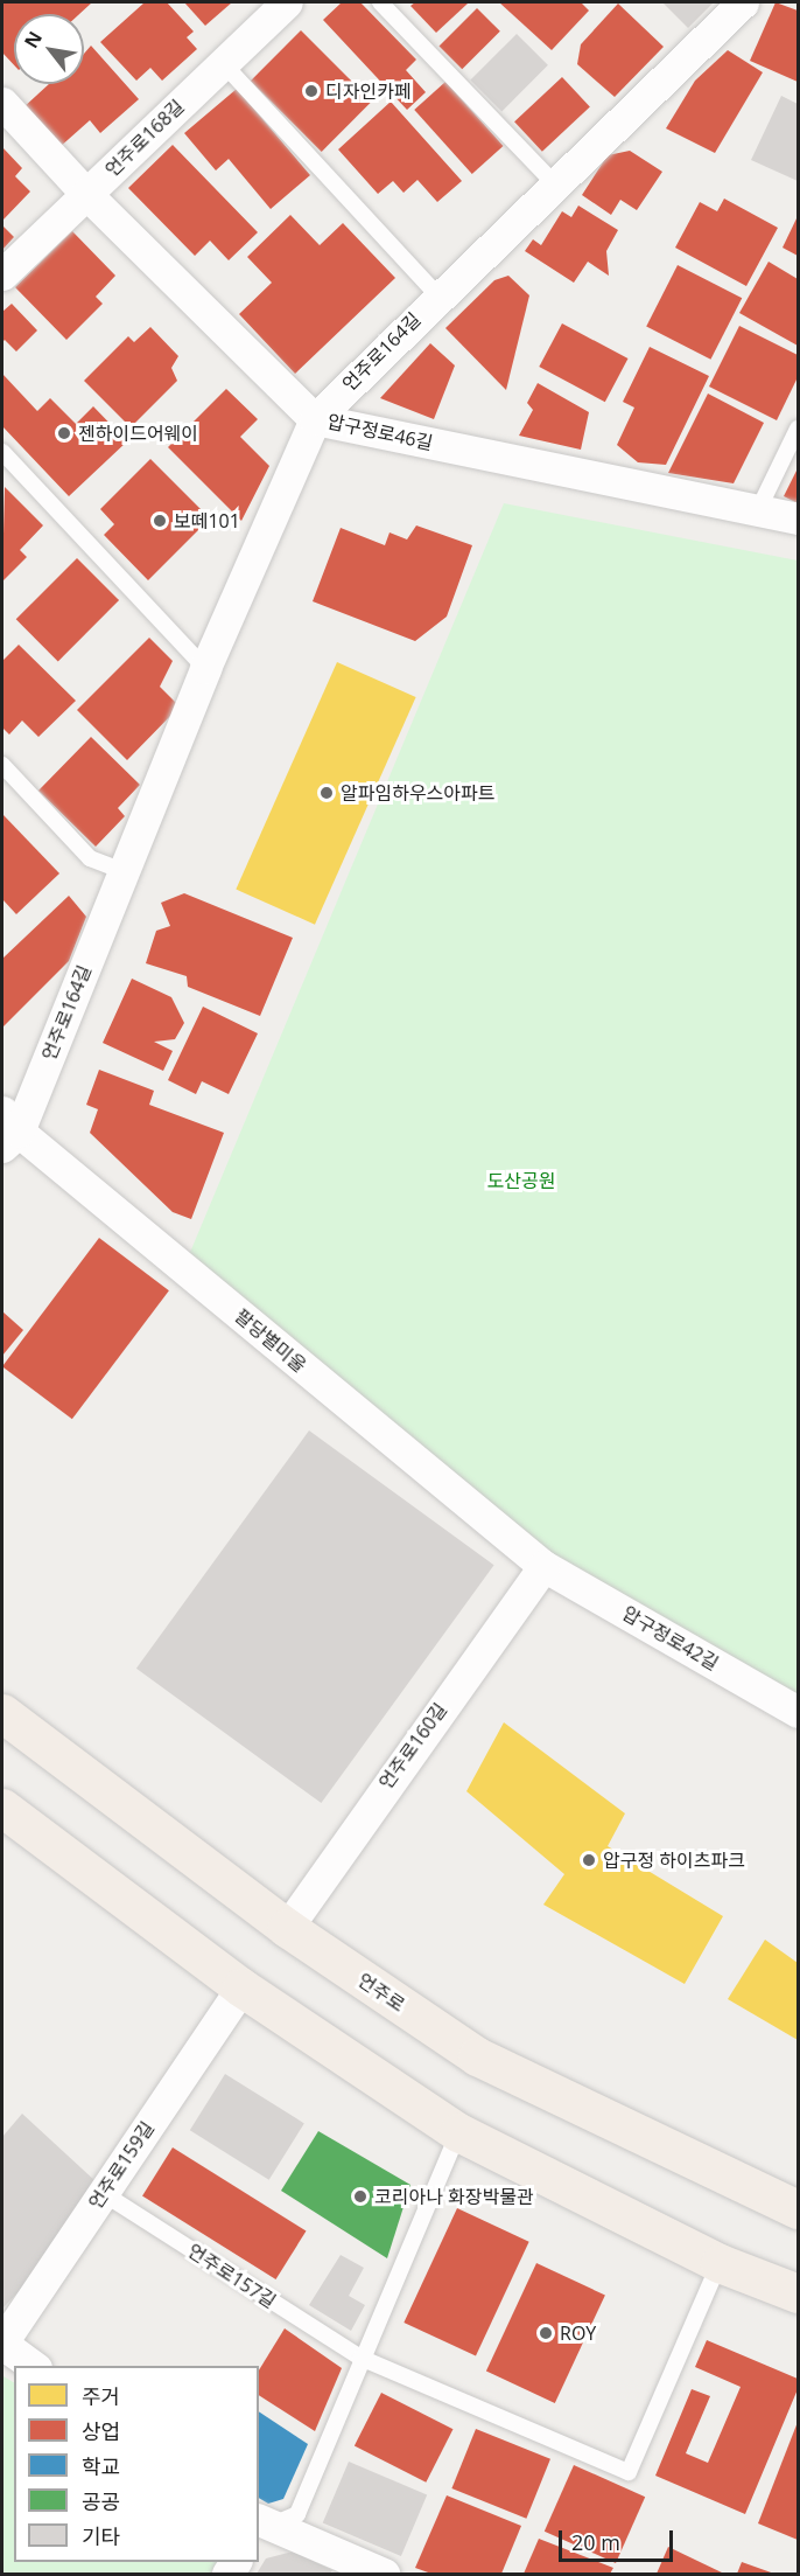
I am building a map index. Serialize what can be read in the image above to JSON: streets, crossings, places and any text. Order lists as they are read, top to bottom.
{
  "streets": {
    "main road": ["언주로"],
    "street": [
      "언주로168길",
      "언주로164길",
      "압구정로46길",
      "팔당별미울",
      "압구정로42길",
      "언주로160길",
      "언주로159길"
    ],
    "lane": ["언주로157길"]
  },
  "crossings": [
    ["언주로168길", "압구정로46길"],
    ["언주로164길", "압구정로46길"],
    ["언주로164길", "팔당별미울"],
    ["팔당별미울", "압구정로42길"],
    ["팔당별미울", "언주로160길"],
    ["압구정로42길", "언주로160길"],
    ["언주로160길", "언주로"],
    ["언주로159길", "언주로157길"]
  ],
  "parks": ["도산공원"],
  "places": [
    "디자인카페",
    "젠하이드어웨이",
    "보떼101",
    "알파임하우스아파트",
    "압구정 하이츠파크",
    "코리아나 화장박물관",
    "ROY"
  ],
  "legend": [
    "주거",
    "상업",
    "학교",
    "공공",
    "기타"
  ],
  "scale_bar": "20 m",
  "north": "top left"
}
